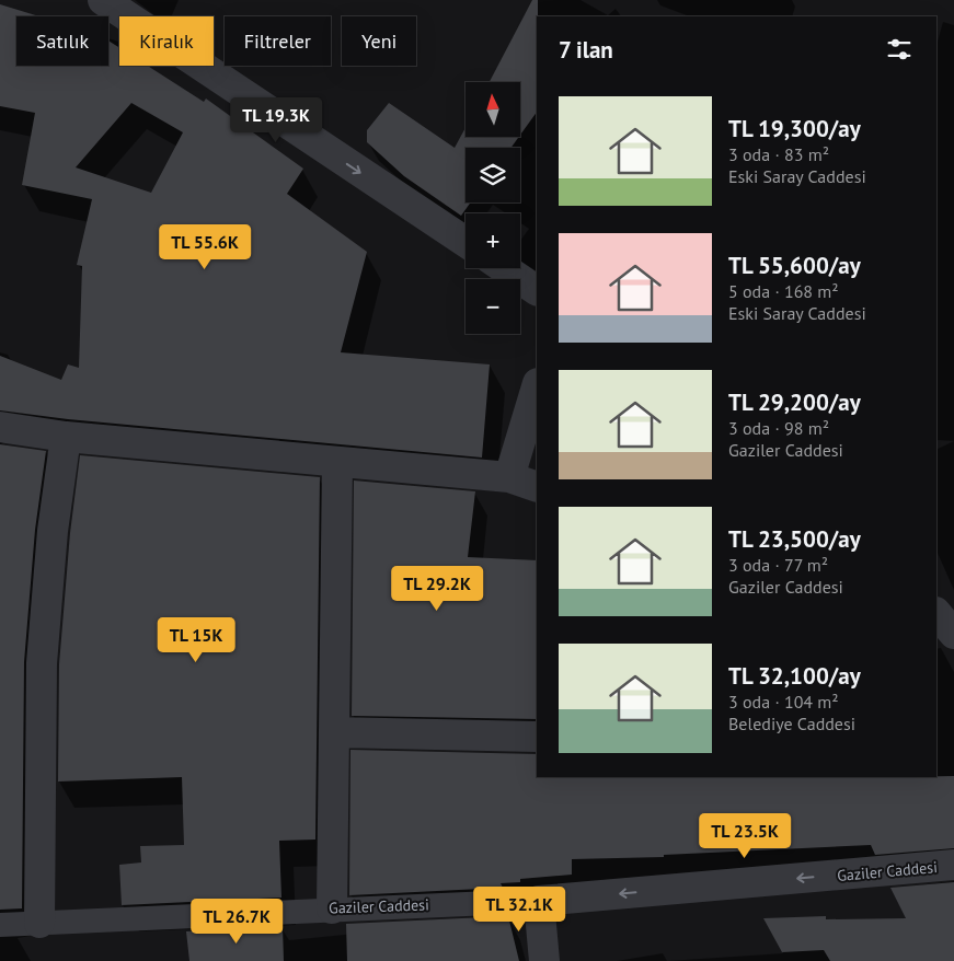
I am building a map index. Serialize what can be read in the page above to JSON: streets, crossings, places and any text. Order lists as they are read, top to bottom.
{
  "streets": {
    "street": ["Gaziler Caddesi"]
  },
  "one_way": ["Gaziler Caddesi"],
  "north": "top",
  "page": {
    "chip": [
      "Satılık",
      "Kiralık",
      "Filtreler",
      "Yeni"
    ],
    "heading": "7 ilan",
    "map_buttons": ["+", "−"],
    "list": [
      {
        "name": "TL 19,300/ay",
        "note": "3 oda · 83 m² · Eski Saray Caddesi"
      },
      {
        "name": "TL 55,600/ay",
        "note": "5 oda · 168 m² · Eski Saray Caddesi"
      },
      {
        "name": "TL 29,200/ay",
        "note": "3 oda · 98 m² · Gaziler Caddesi"
      },
      {
        "name": "TL 23,500/ay",
        "note": "3 oda · 77 m² · Gaziler Caddesi"
      },
      {
        "name": "TL 32,100/ay",
        "note": "3 oda · 104 m² · Belediye Caddesi"
      }
    ],
    "price": [
      "TL 19.3K",
      "TL 55.6K",
      "TL 29.2K",
      "TL 15K",
      "TL 23.5K",
      "TL 32.1K",
      "TL 26.7K"
    ]
  }
}
